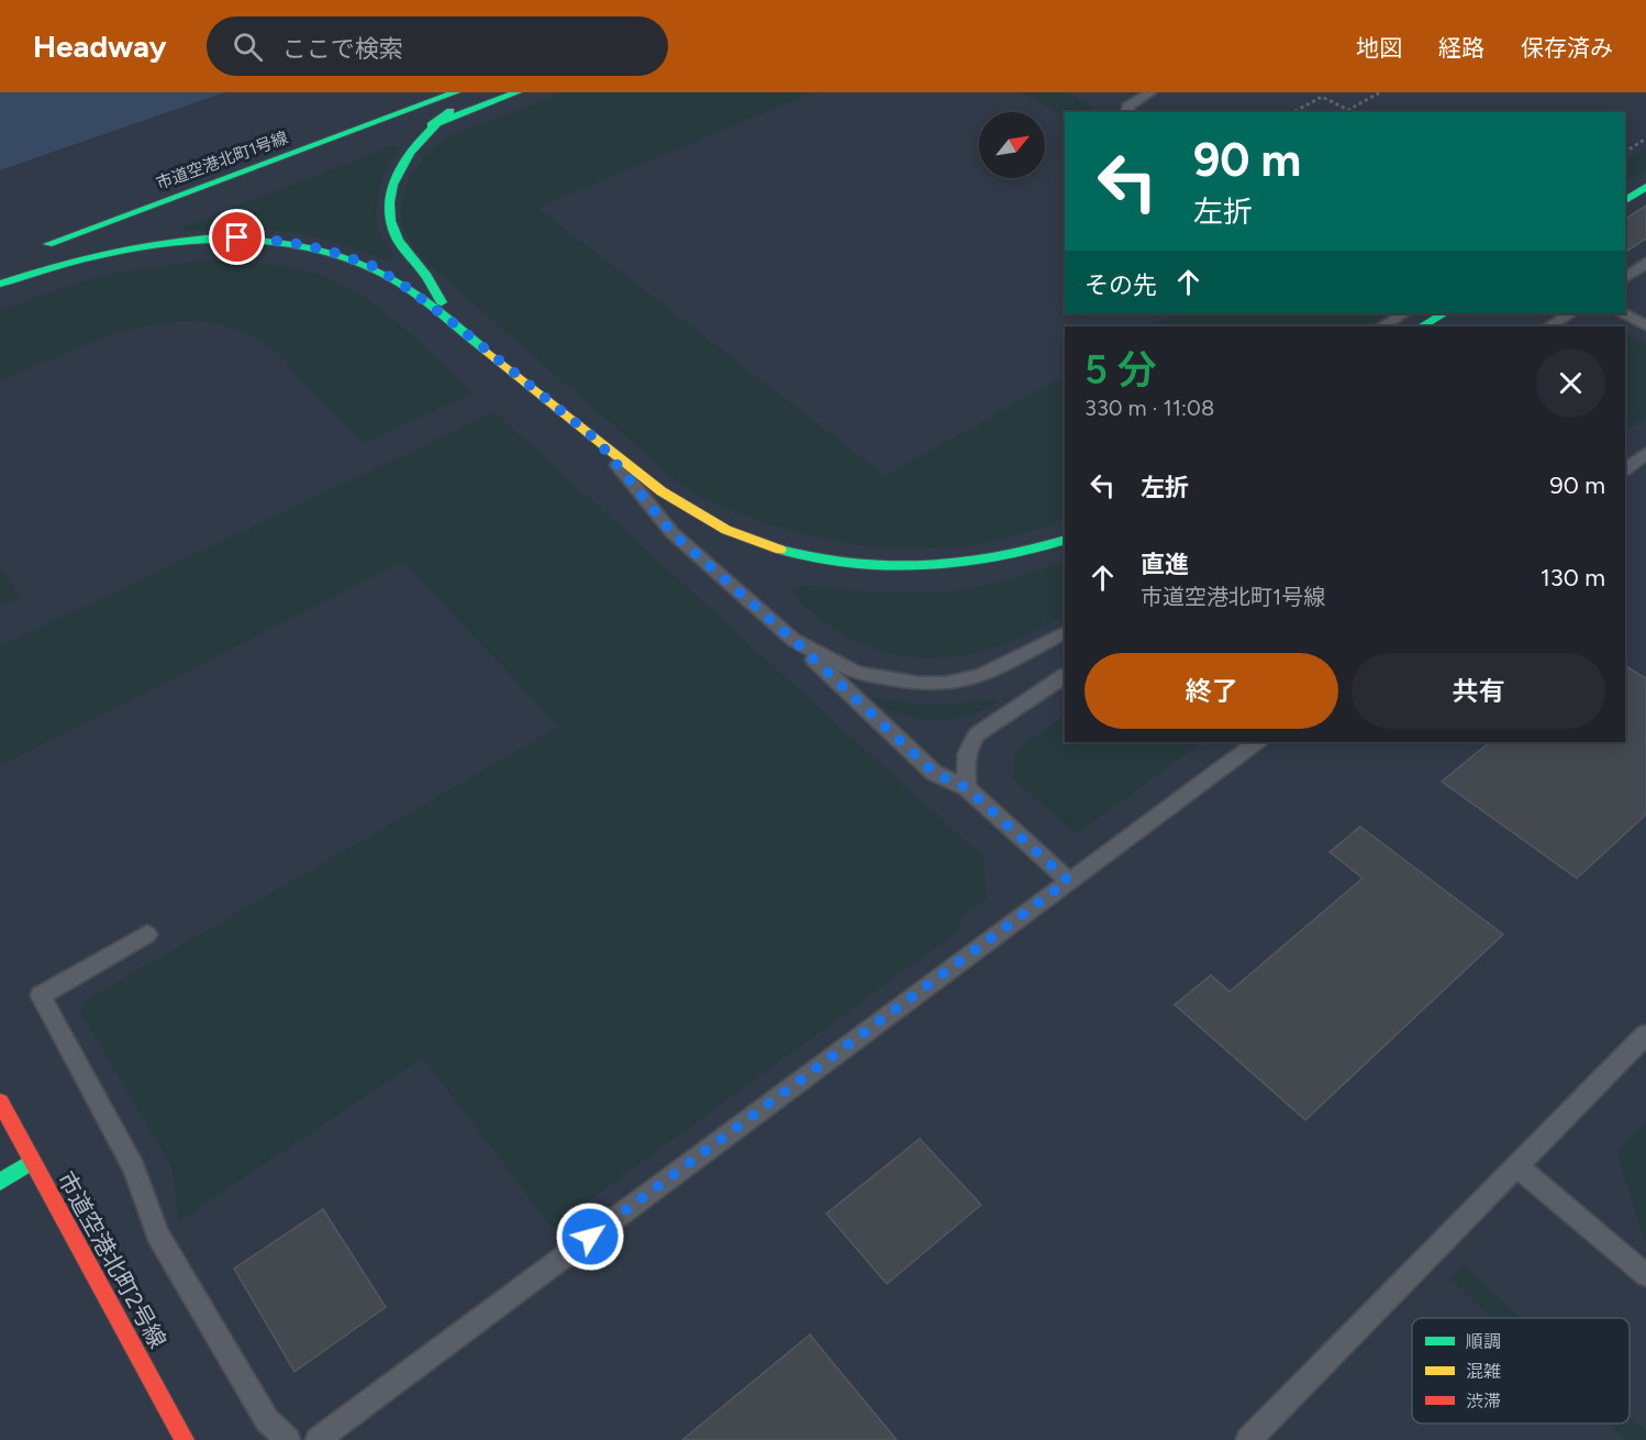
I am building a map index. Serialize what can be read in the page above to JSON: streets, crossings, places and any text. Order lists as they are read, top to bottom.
{
  "streets": {
    "street": ["市道空港北町1号線", "市道空港北町2号線"]
  },
  "legend": ["順調", "混雑", "渋滞"],
  "north": "top right",
  "page": {
    "header": "Headway",
    "search": "ここで検索",
    "nav": ["地図", "経路", "保存済み"],
    "turn": ["90 m", "左折"],
    "then": "その先",
    "heading": ["5 分", "330 m · 11:08"],
    "list": [
      {
        "name": "左折",
        "value": "90 m"
      },
      {
        "name": "直進",
        "note": "市道空港北町1号線",
        "value": "130 m"
      }
    ],
    "buttons": ["終了", "共有"]
  }
}
